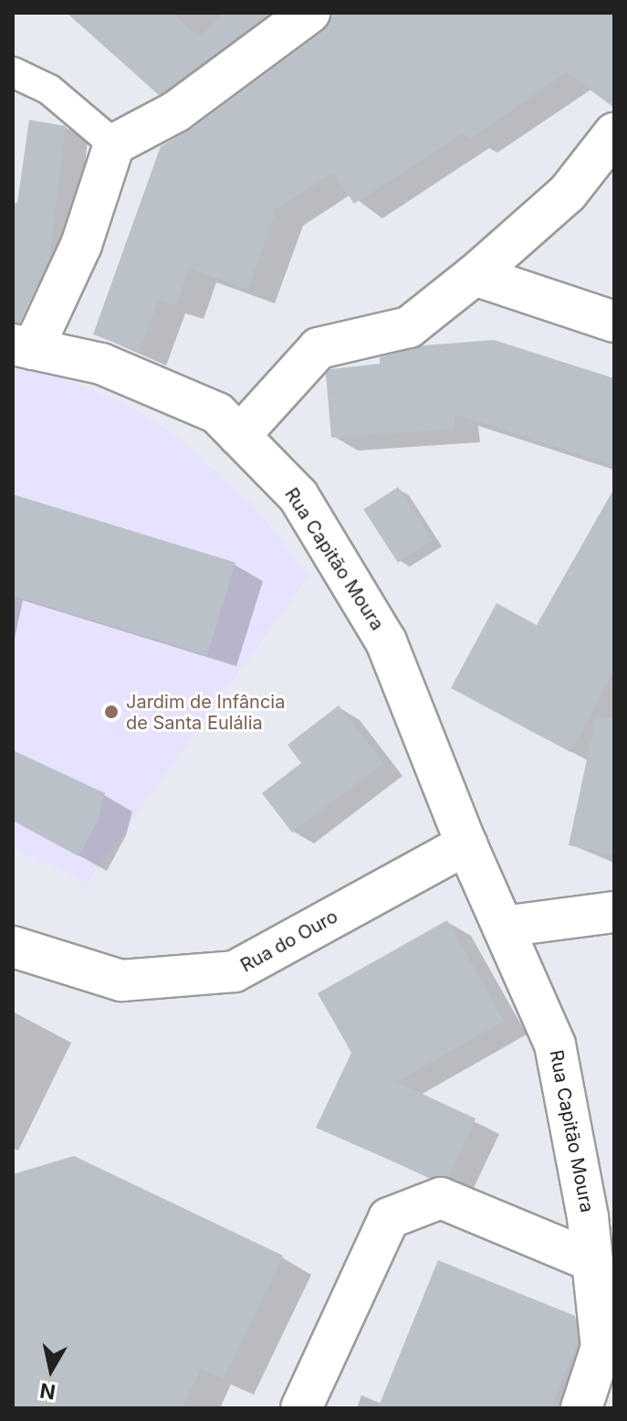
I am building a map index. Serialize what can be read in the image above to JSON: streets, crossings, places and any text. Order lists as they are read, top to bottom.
{
  "streets": {
    "street": ["Rua Capitão Moura", "Rua do Ouro"]
  },
  "crossings": [
    ["Rua Capitão Moura", "Rua do Ouro"]
  ],
  "places": ["Jardim de Infância de Santa Eulália"],
  "north": "bottom"
}
